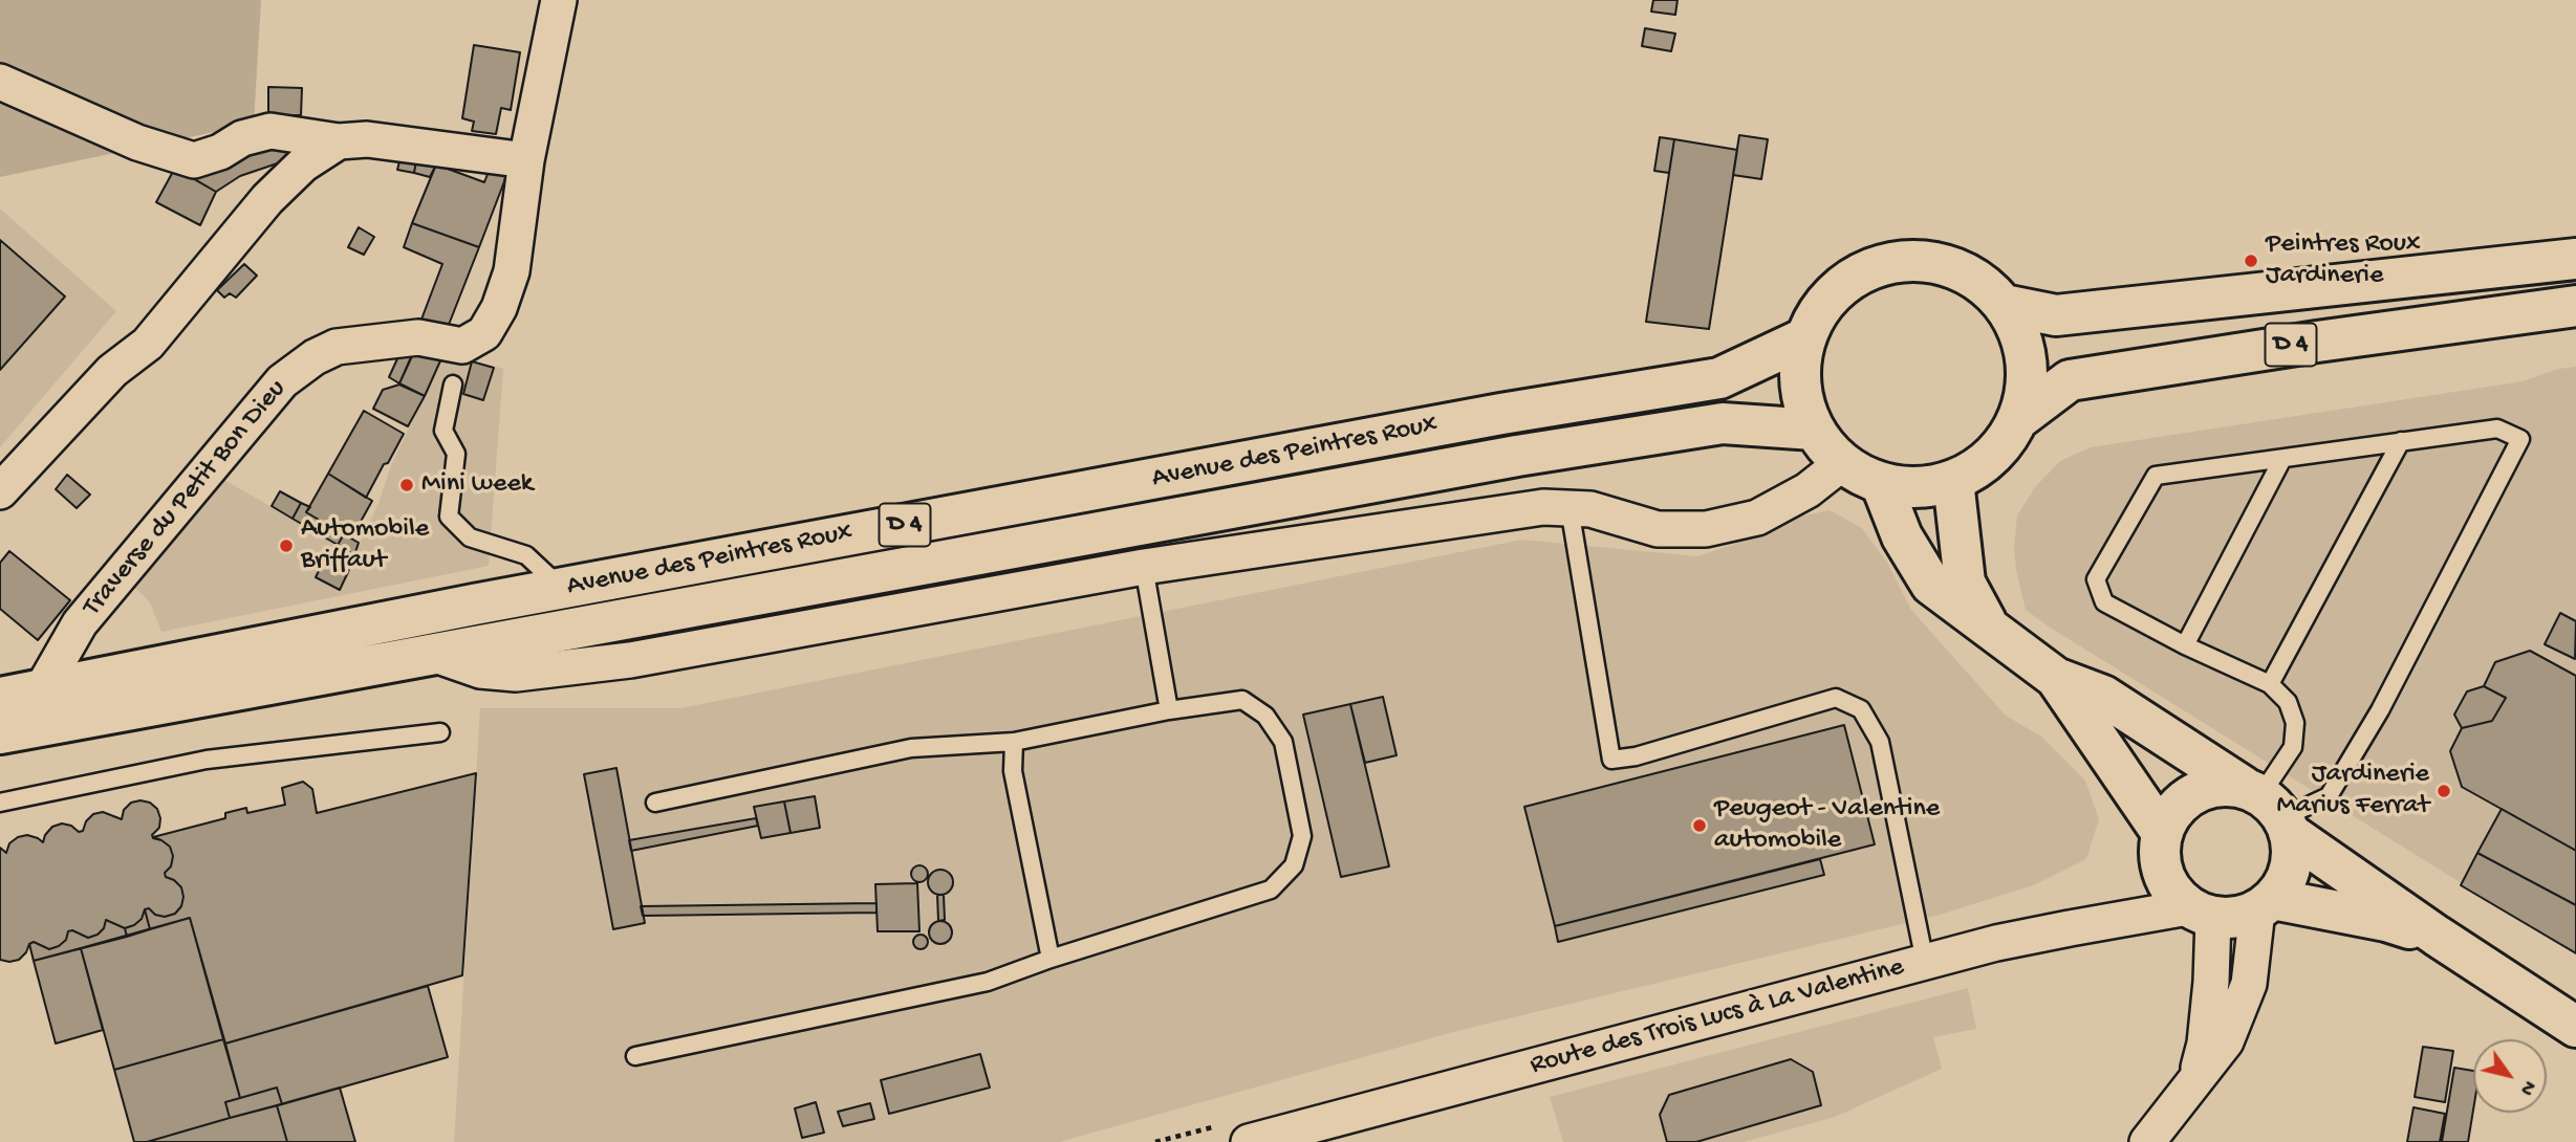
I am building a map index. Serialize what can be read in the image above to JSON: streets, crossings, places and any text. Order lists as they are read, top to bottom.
{
  "streets": {
    "main road": ["D 4", "Avenue des Peintres Roux"],
    "street": ["Traverse du Petit Bon Dieu", "Route des Trois Lucs à La Valentine"]
  },
  "crossings": [
    ["D 4", "Avenue des Peintres Roux"],
    ["Avenue des Peintres Roux", "Traverse du Petit Bon Dieu"]
  ],
  "places": [
    "Peintres Roux Jardinerie",
    "Mini week",
    "Automobile Briffaut",
    "Jardinerie Marius Ferrat",
    "Peugeot - Valentine automobile"
  ],
  "north": "bottom right"
}
